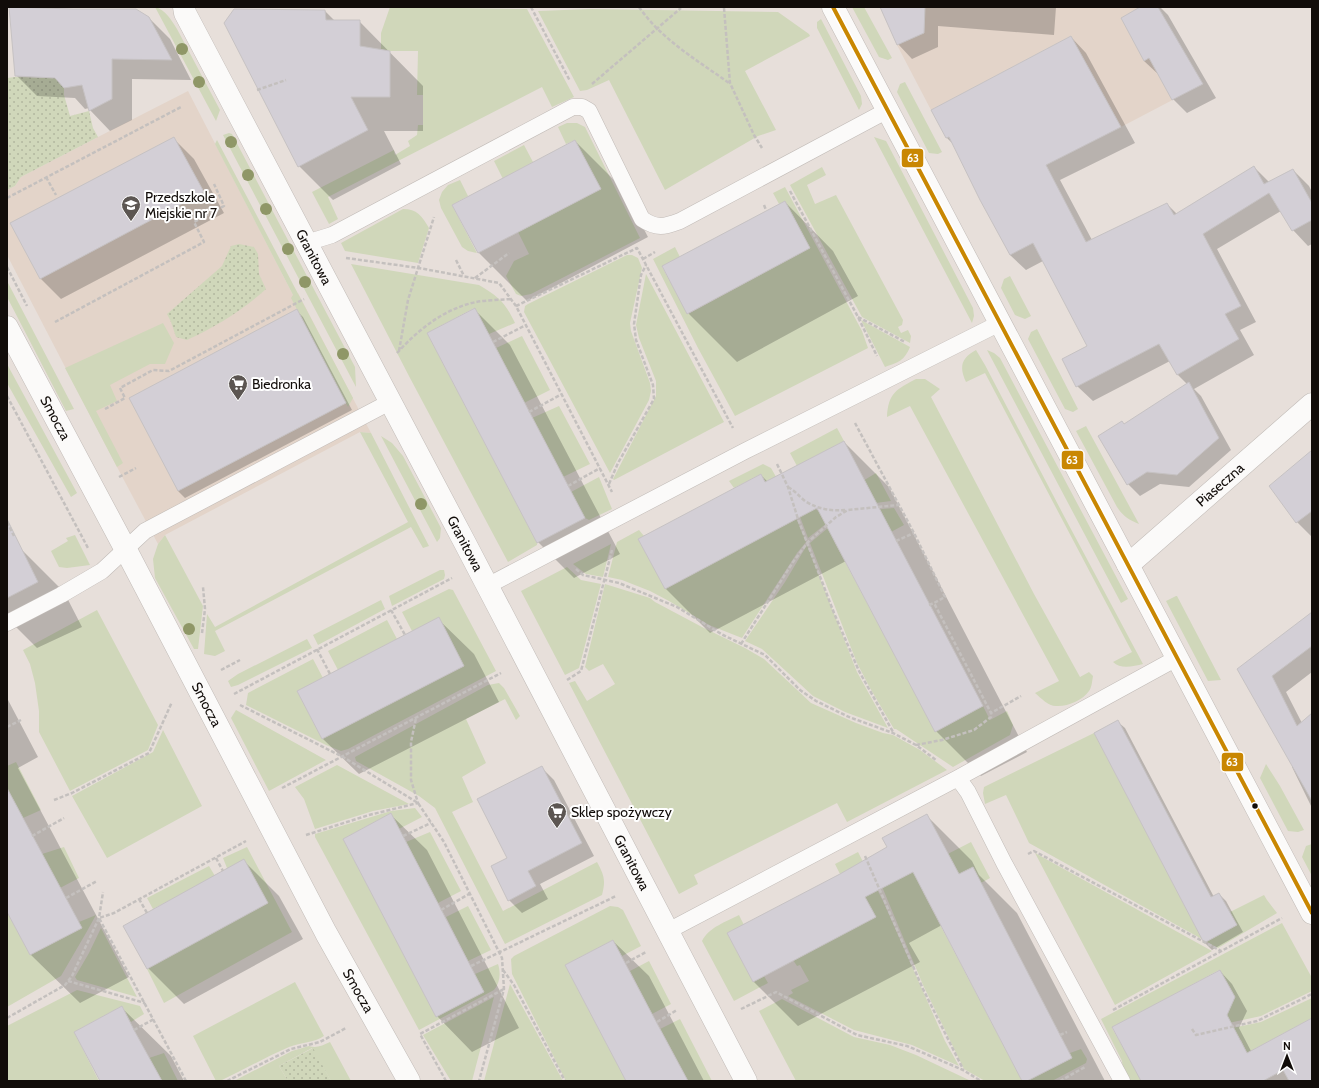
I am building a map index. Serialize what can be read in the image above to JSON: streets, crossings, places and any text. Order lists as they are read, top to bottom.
{
  "streets": {
    "street": ["Granitowa", "Smocza", "Piaseczna"]
  },
  "places": {
    "school or university": ["Przedszkole Miejskie nr 7"],
    "supermarket": ["Biedronka", "Sklep spożywczy"]
  },
  "lines": ["transit line 63"],
  "north": "top"
}
